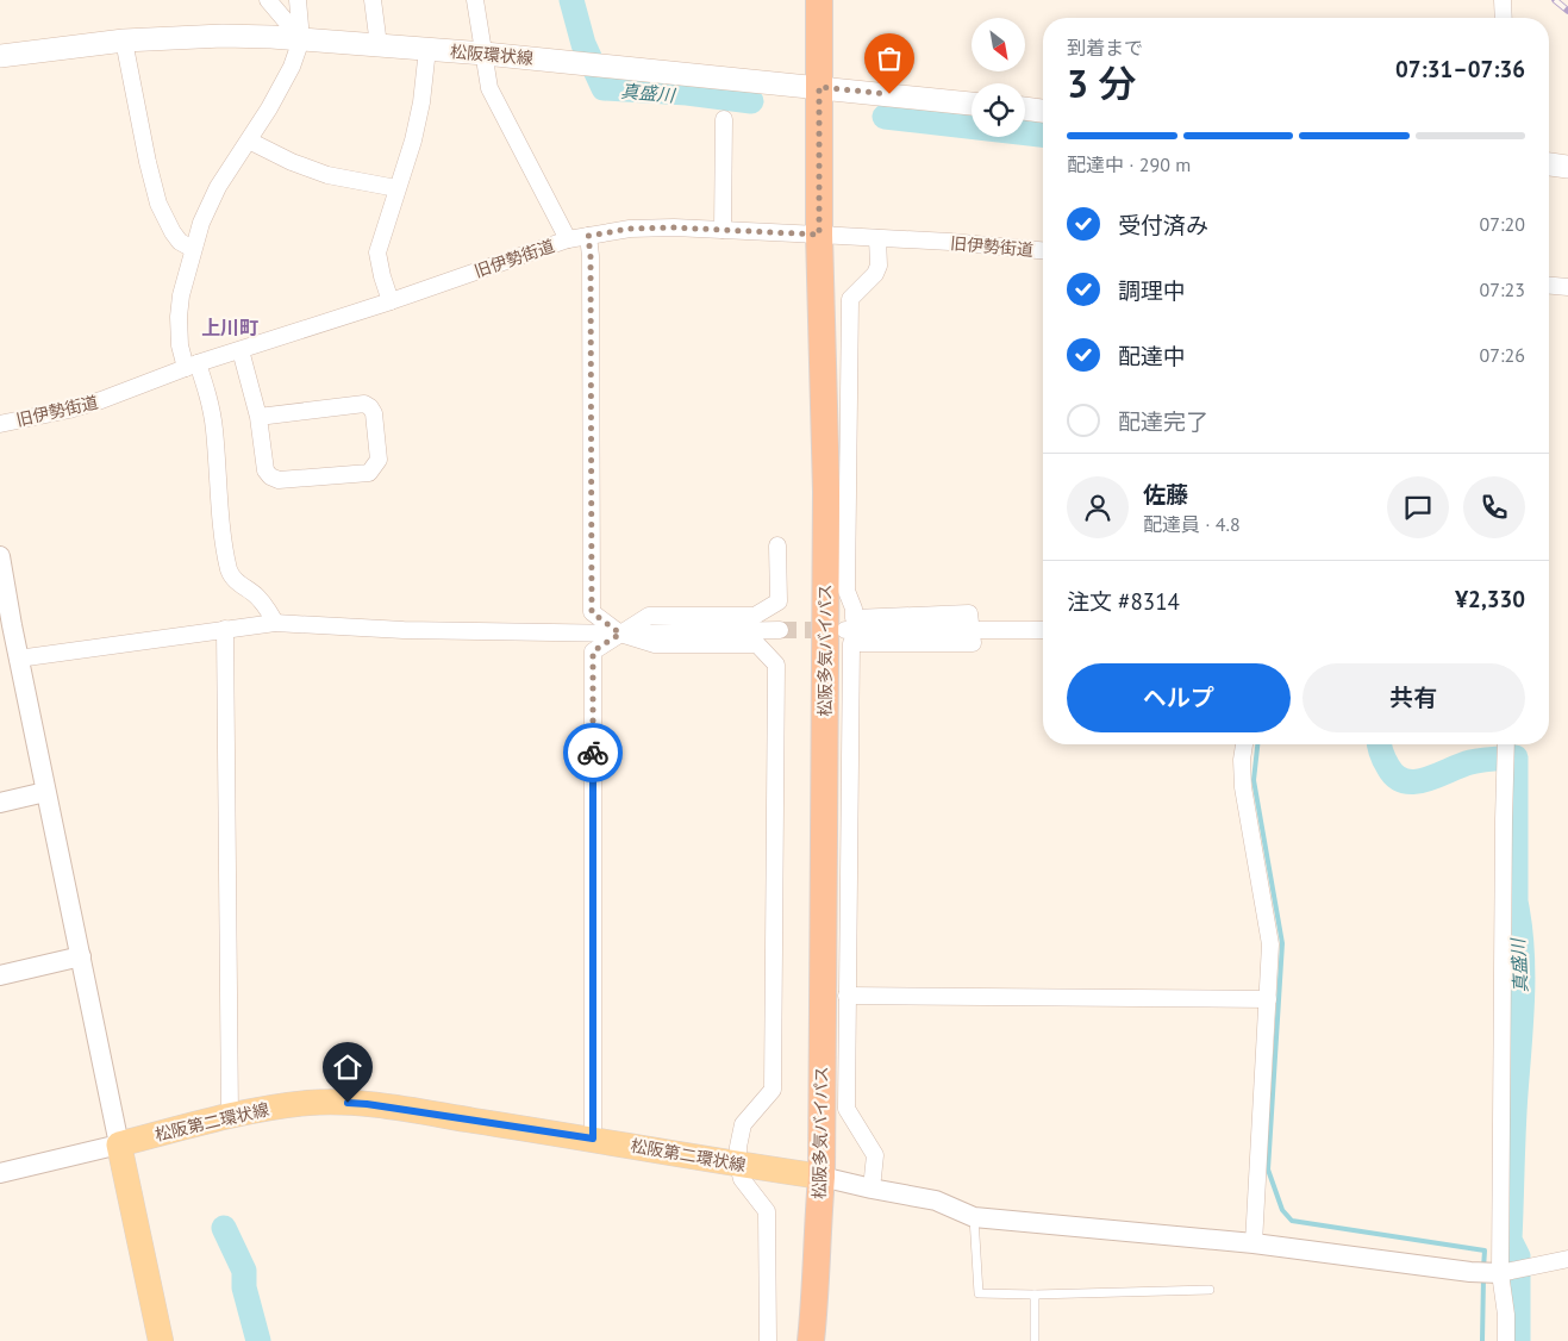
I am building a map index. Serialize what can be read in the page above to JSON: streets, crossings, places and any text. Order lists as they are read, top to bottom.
{
  "streets": {
    "highway": ["松阪多気バイパス"],
    "main road": ["松阪環状線", "松阪第二環状線"],
    "street": ["旧伊勢街道"]
  },
  "crossings": [
    ["松阪環状線", "松阪多気バイパス"],
    ["旧伊勢街道", "松阪多気バイパス"],
    ["松阪多気バイパス", "松阪第二環状線"]
  ],
  "districts": ["上川町"],
  "water": ["真盛川"],
  "north": "bottom right",
  "page": {
    "heading": ["3 分", "到着まで", "07:31–07:36"],
    "panel": [
      "佐藤",
      "配達員 · 4.8",
      "注文 #8314",
      "¥2,330"
    ],
    "bar": "配達中 · 290 m",
    "list": [
      ["受付済み", "07:20"],
      ["調理中", "07:23"],
      ["配達中", "07:26"],
      "配達完了"
    ],
    "buttons": ["ヘルプ", "共有"]
  }
}
